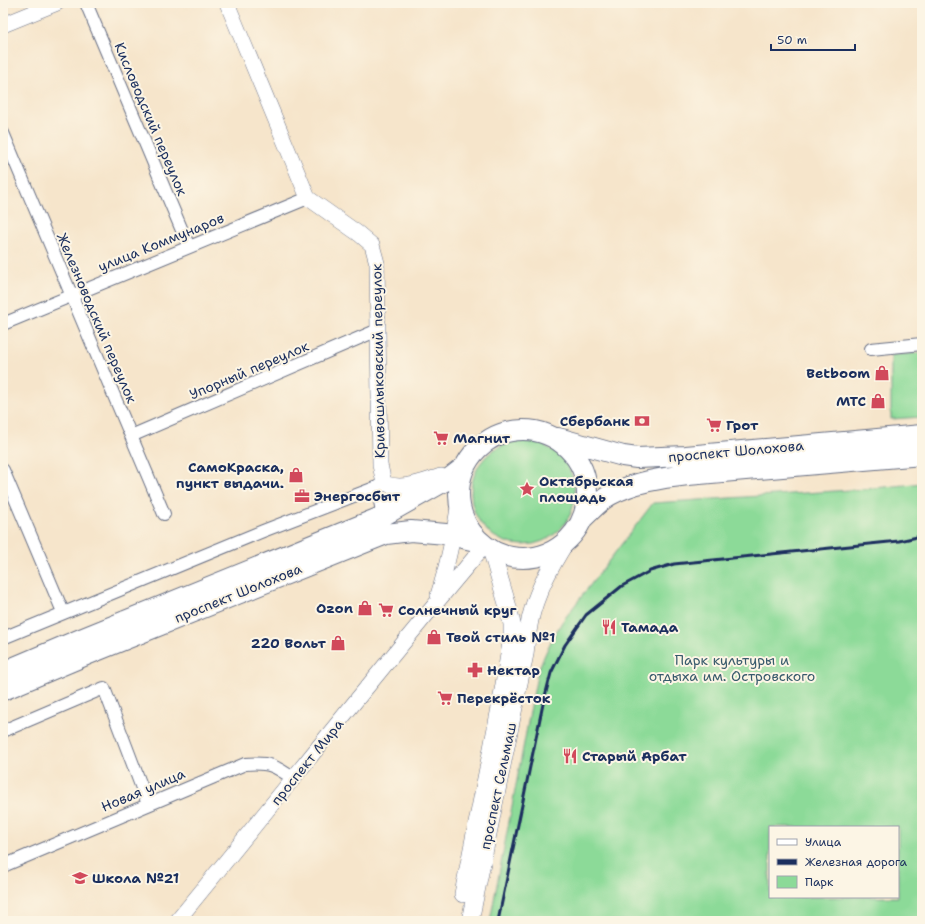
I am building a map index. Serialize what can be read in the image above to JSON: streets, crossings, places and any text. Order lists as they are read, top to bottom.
{
  "streets": {
    "main road": ["проспект Шолохова", "проспект Сельмаш"],
    "street": [
      "Кисловодский переулок",
      "улица Коммунаров",
      "Железноводский переулок",
      "Кривошлыковский переулок",
      "Упорный переулок",
      "проспект Мира",
      "Новая улица"
    ]
  },
  "crossings": [
    ["Кисловодский переулок", "улица Коммунаров"],
    ["улица Коммунаров", "Железноводский переулок"],
    ["улица Коммунаров", "Кривошлыковский переулок"],
    ["Железноводский переулок", "Упорный переулок"],
    ["Кривошлыковский переулок", "Упорный переулок"],
    ["проспект Шолохова", "проспект Мира"],
    ["проспект Шолохова", "проспект Сельмаш"],
    ["проспект Мира", "проспект Сельмаш"],
    ["проспект Мира", "Новая улица"]
  ],
  "parks": ["Парк культуры и отдыха им. Островского"],
  "places": {
    "shop": [
      "Betboom",
      "МТС",
      "СамоКраска, пункт выдачи.",
      "Ozon",
      "Твой стиль №1",
      "220 Вольт"
    ],
    "bank": ["Сбербанк"],
    "supermarket": [
      "Грот",
      "Магнит",
      "Солнечный круг",
      "Перекрёсток"
    ],
    "place": ["Октябрьская площадь"],
    "office": ["Энергосбыт"],
    "restaurant": ["Тамада", "Старый Арбат"],
    "pharmacy": ["Нектар"],
    "school or university": ["Школа №21"]
  },
  "legend": ["Улица", "Железная дорога", "Парк"],
  "scale_bar": "50 m"
}
